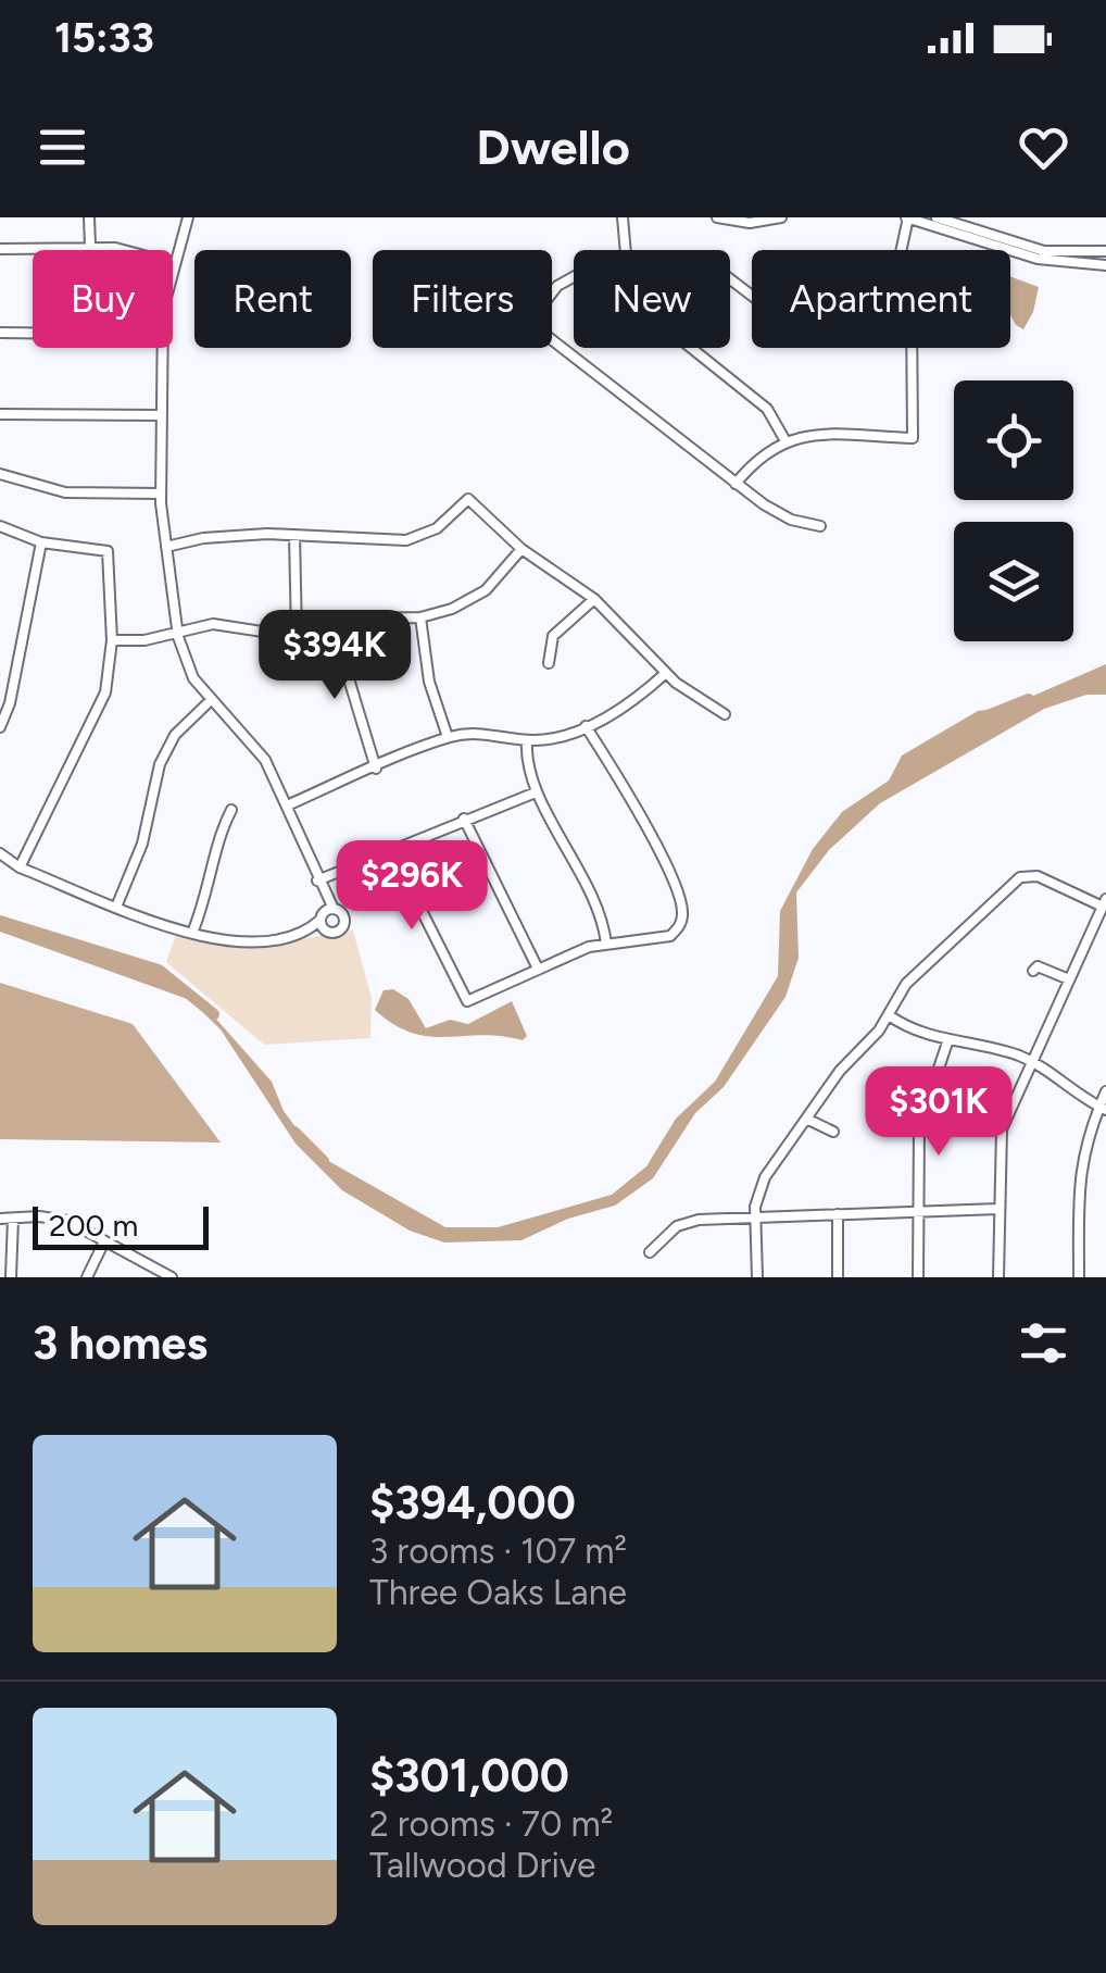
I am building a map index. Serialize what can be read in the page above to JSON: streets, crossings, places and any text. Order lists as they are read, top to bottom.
{
  "scale_bar": "200 m",
  "page": {
    "status": "15:33",
    "header": "Dwello",
    "chip": [
      "Buy",
      "Rent",
      "Filters",
      "New",
      "Apartment"
    ],
    "price": ["$394K", "$296K", "$301K"],
    "scale": "200 m",
    "heading": "3 homes",
    "list": [
      {
        "name": "$394,000",
        "note": "3 rooms · 107 m² · Three Oaks Lane"
      },
      {
        "name": "$301,000",
        "note": "2 rooms · 70 m² · Tallwood Drive"
      }
    ]
  }
}
